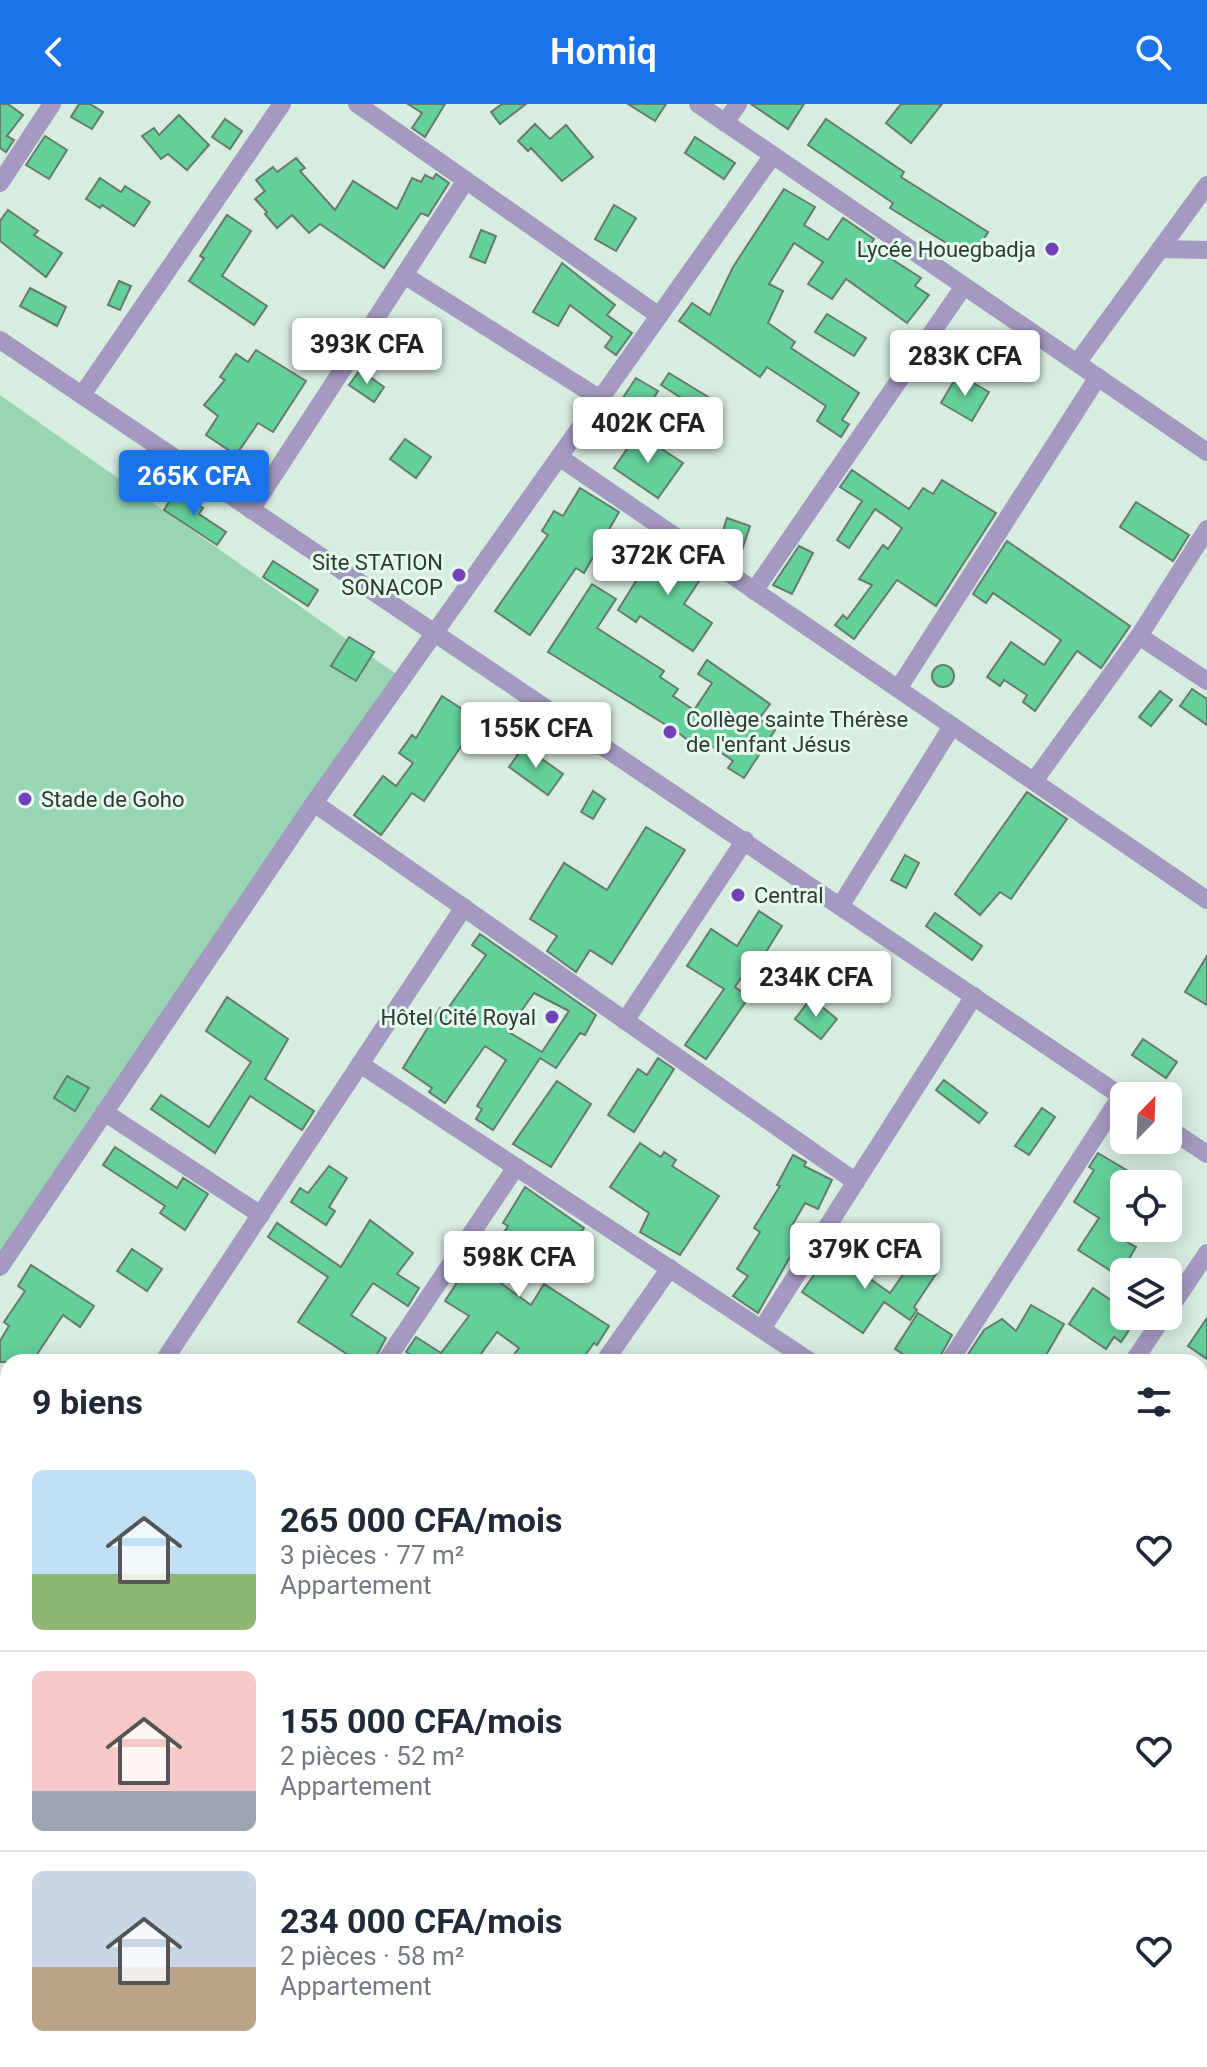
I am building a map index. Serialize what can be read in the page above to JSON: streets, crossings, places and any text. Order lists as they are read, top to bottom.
{
  "places": [
    "Lycée Houegbadja",
    "Site STATION SONACOP",
    "Collège sainte Thérèse de l'enfant Jésus",
    "Stade de Goho",
    "Central",
    "Hôtel Cité Royal"
  ],
  "north": "top right",
  "page": {
    "header": "Homiq",
    "price": [
      "393K CFA",
      "283K CFA",
      "402K CFA",
      "265K CFA",
      "372K CFA",
      "155K CFA",
      "234K CFA",
      "379K CFA",
      "598K CFA"
    ],
    "heading": "9 biens",
    "list": [
      {
        "name": "265 000 CFA/mois",
        "note": "3 pièces · 77 m² · Appartement"
      },
      {
        "name": "155 000 CFA/mois",
        "note": "2 pièces · 52 m² · Appartement"
      },
      {
        "name": "234 000 CFA/mois",
        "note": "2 pièces · 58 m² · Appartement"
      }
    ]
  }
}
